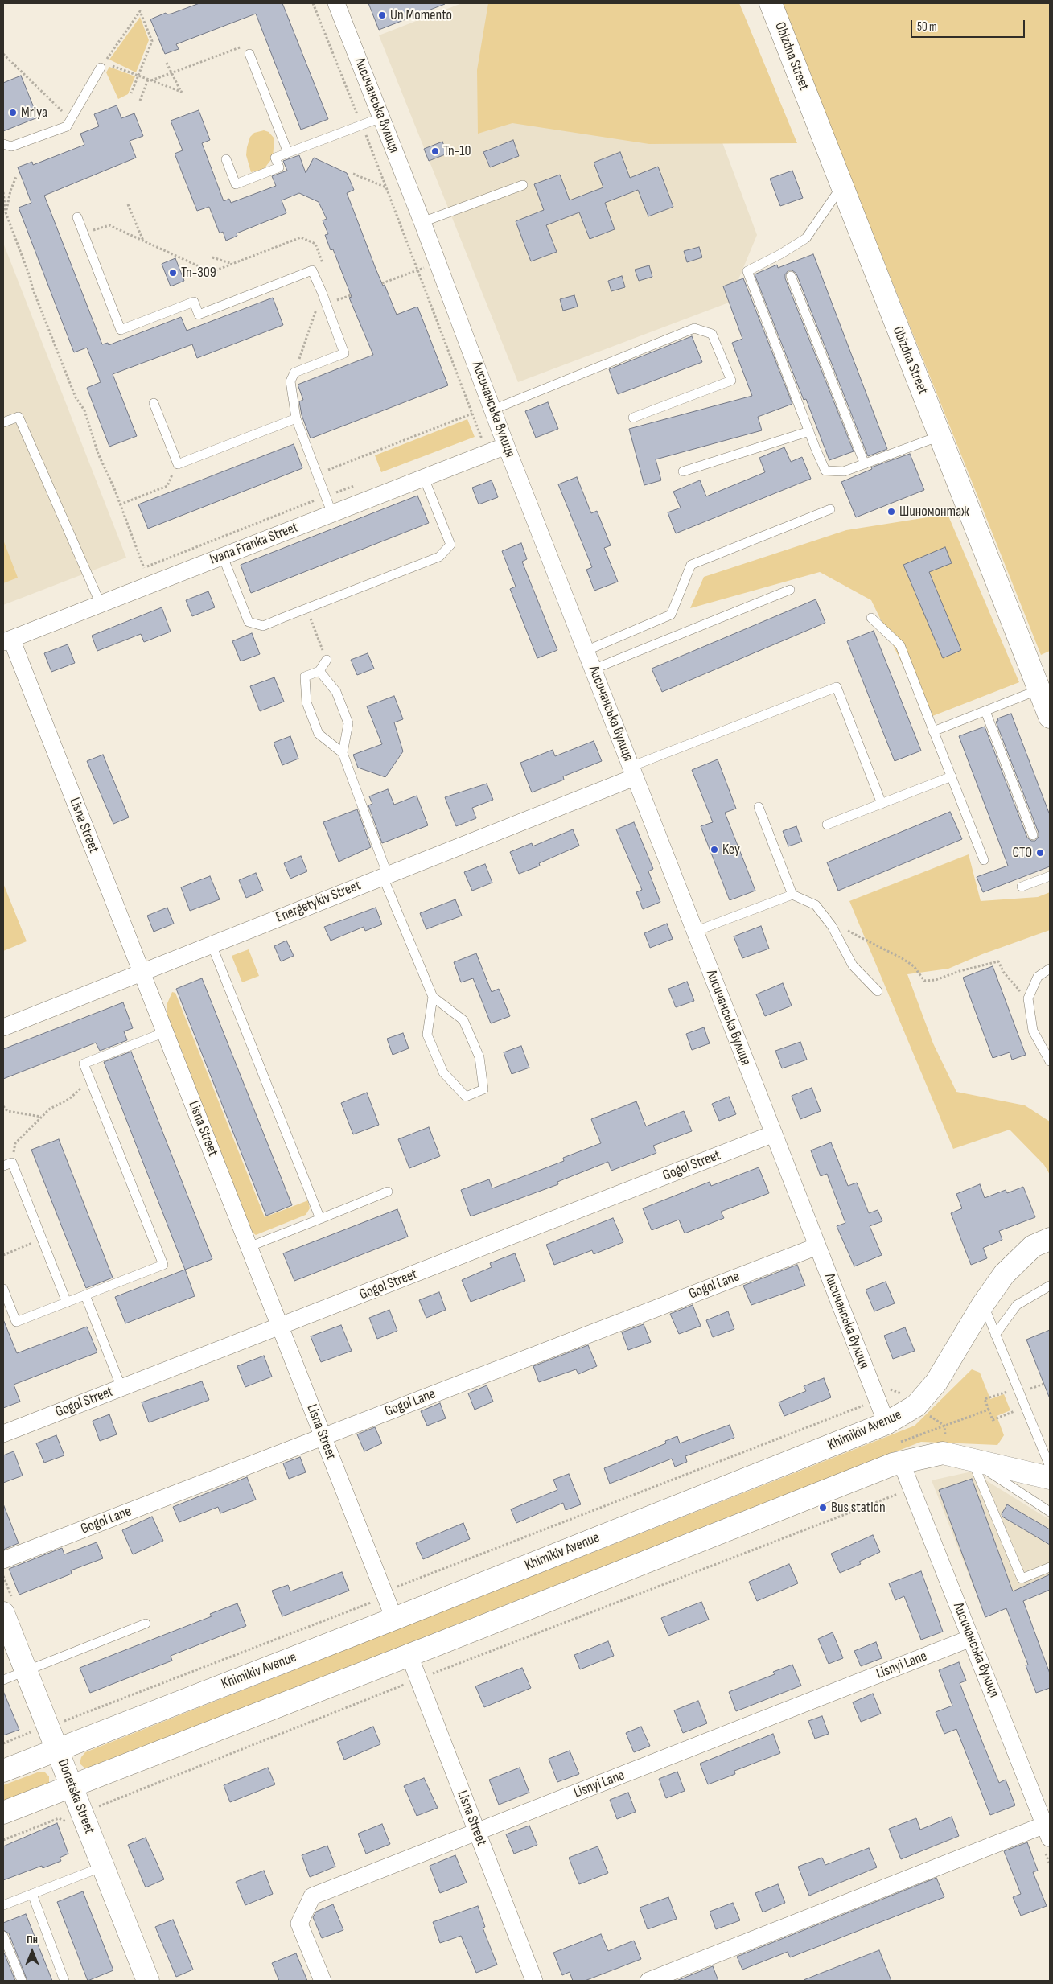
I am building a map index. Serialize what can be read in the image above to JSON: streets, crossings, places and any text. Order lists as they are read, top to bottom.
{
  "streets": {
    "main road": ["Obizdna Street", "Khimikiv Avenue", "Donetska Street"],
    "street": [
      "Лисичанська вулиця",
      "Ivana Franka Street",
      "Lisna Street",
      "Energetykiv Street",
      "Gogol Street",
      "Gogol Lane",
      "Lisnyi Lane"
    ]
  },
  "crossings": [
    ["Лисичанська вулиця", "Ivana Franka Street"],
    ["Лисичанська вулиця", "Energetykiv Street"],
    ["Лисичанська вулиця", "Gogol Street"],
    ["Лисичанська вулиця", "Gogol Lane"],
    ["Лисичанська вулиця", "Khimikiv Avenue"],
    ["Лисичанська вулиця", "Lisnyi Lane"],
    ["Ivana Franka Street", "Lisna Street"],
    ["Lisna Street", "Energetykiv Street"],
    ["Lisna Street", "Gogol Street"],
    ["Lisna Street", "Gogol Lane"],
    ["Lisna Street", "Khimikiv Avenue"],
    ["Lisna Street", "Lisnyi Lane"],
    ["Khimikiv Avenue", "Donetska Street"]
  ],
  "places": [
    "Un Momento",
    "Mriya",
    "Тп-10",
    "Тп-309",
    "Шиномонтаж",
    "Key",
    "СТО",
    "Bus station"
  ],
  "scale_bar": "50 m",
  "north": "top"
}
